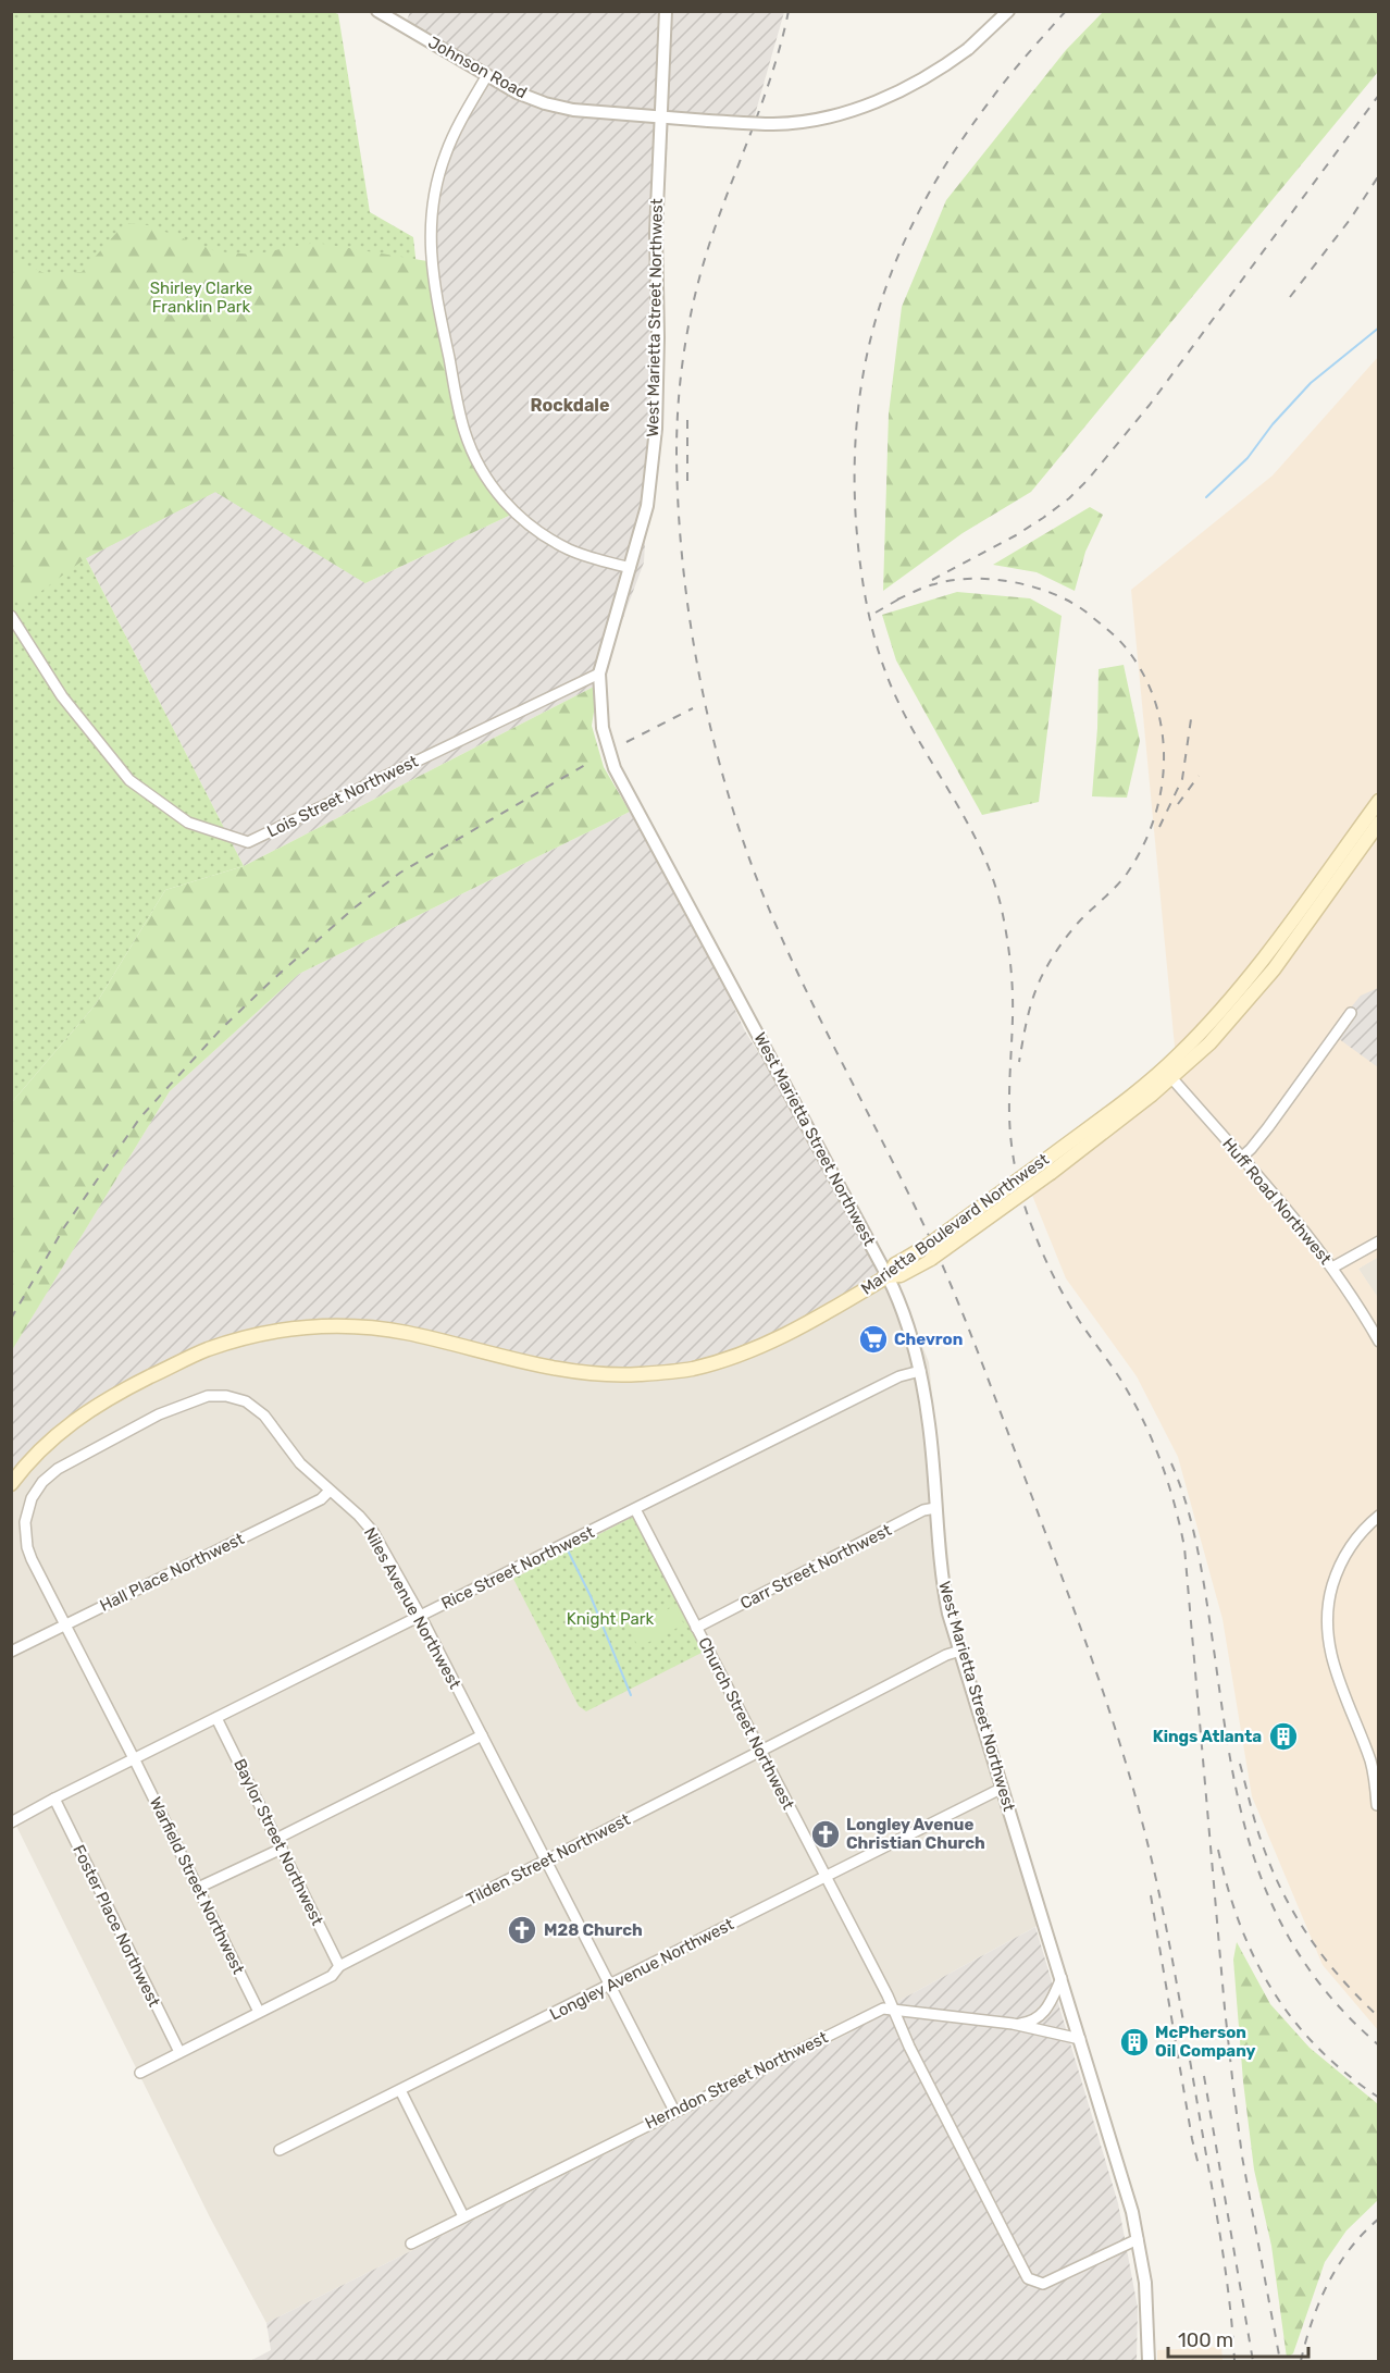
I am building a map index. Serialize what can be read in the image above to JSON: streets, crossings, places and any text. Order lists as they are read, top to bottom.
{
  "streets": {
    "main road": ["Marietta Boulevard Northwest"],
    "street": [
      "Johnson Road",
      "West Marietta Street Northwest",
      "Lois Street Northwest",
      "Huff Road Northwest",
      "Carr Street Northwest",
      "Rice Street Northwest",
      "Hall Place Northwest",
      "Niles Avenue Northwest",
      "Church Street Northwest",
      "Baylor Street Northwest",
      "Tilden Street Northwest",
      "Warfield Street Northwest",
      "Foster Place Northwest",
      "Longley Avenue Northwest",
      "Herndon Street Northwest"
    ]
  },
  "crossings": [
    ["Johnson Road", "West Marietta Street Northwest"],
    ["West Marietta Street Northwest", "Lois Street Northwest"],
    ["West Marietta Street Northwest", "Marietta Boulevard Northwest"],
    ["West Marietta Street Northwest", "Carr Street Northwest"],
    ["West Marietta Street Northwest", "Rice Street Northwest"],
    ["West Marietta Street Northwest", "Church Street Northwest"],
    ["West Marietta Street Northwest", "Tilden Street Northwest"],
    ["West Marietta Street Northwest", "Longley Avenue Northwest"],
    ["West Marietta Street Northwest", "Herndon Street Northwest"],
    ["Huff Road Northwest", "Marietta Boulevard Northwest"],
    ["Carr Street Northwest", "Church Street Northwest"],
    ["Rice Street Northwest", "Niles Avenue Northwest"],
    ["Rice Street Northwest", "Church Street Northwest"],
    ["Rice Street Northwest", "Baylor Street Northwest"],
    ["Rice Street Northwest", "Warfield Street Northwest"],
    ["Rice Street Northwest", "Foster Place Northwest"],
    ["Hall Place Northwest", "Niles Avenue Northwest"],
    ["Niles Avenue Northwest", "Tilden Street Northwest"],
    ["Niles Avenue Northwest", "Warfield Street Northwest"],
    ["Niles Avenue Northwest", "Longley Avenue Northwest"],
    ["Niles Avenue Northwest", "Herndon Street Northwest"],
    ["Church Street Northwest", "Tilden Street Northwest"],
    ["Church Street Northwest", "Longley Avenue Northwest"],
    ["Church Street Northwest", "Herndon Street Northwest"],
    ["Baylor Street Northwest", "Tilden Street Northwest"],
    ["Tilden Street Northwest", "Warfield Street Northwest"],
    ["Tilden Street Northwest", "Foster Place Northwest"]
  ],
  "districts": ["Rockdale"],
  "parks": ["Shirley Clarke Franklin Park", "Knight Park"],
  "places": {
    "supermarket": ["Chevron"],
    "building": ["Kings Atlanta", "McPherson Oil Company"],
    "church": ["Longley Avenue Christian Church", "M28 Church"]
  },
  "scale_bar": "100 m"
}
